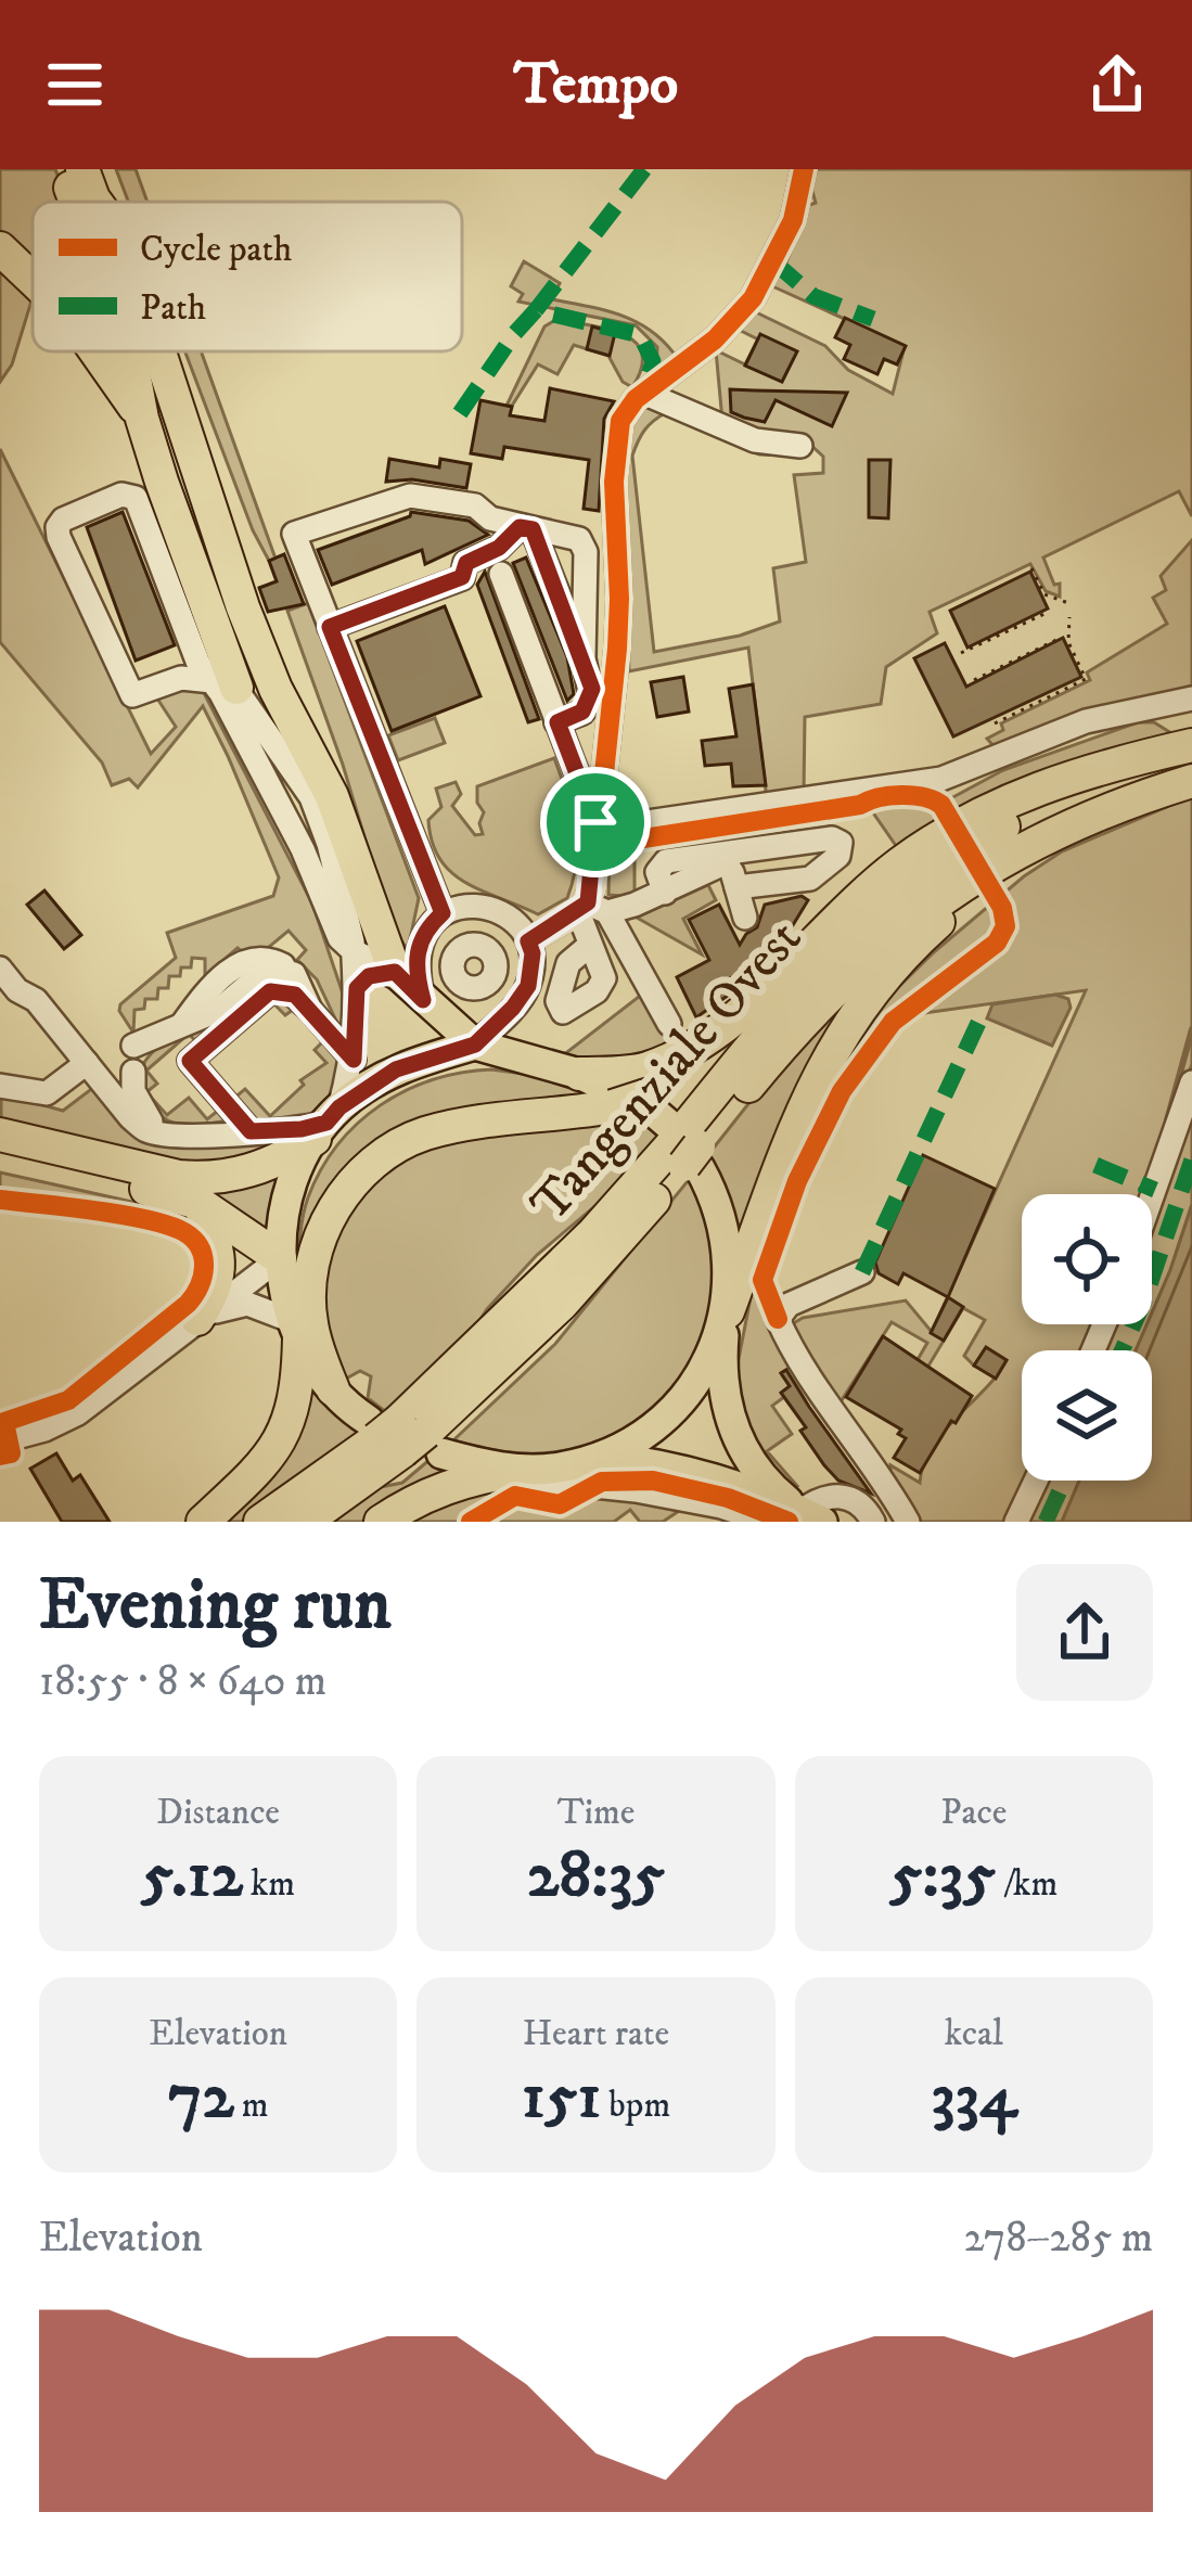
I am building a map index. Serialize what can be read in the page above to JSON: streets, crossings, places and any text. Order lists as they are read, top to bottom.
{
  "streets": {
    "highway": ["Tangenziale Ovest"]
  },
  "legend": ["Cycle path", "Path"],
  "page": {
    "header": "Tempo",
    "heading": ["Evening run", "18:55 · 8 × 640 m"],
    "stats": [
      ["Distance", "5.12 km"],
      ["Time", "28:35"],
      ["Pace", "5:35 /km"],
      ["Elevation", "72 m"],
      ["Heart rate", "151 bpm"],
      ["kcal", "334"]
    ],
    "chart": ["Elevation", "278–285 m"]
  }
}
